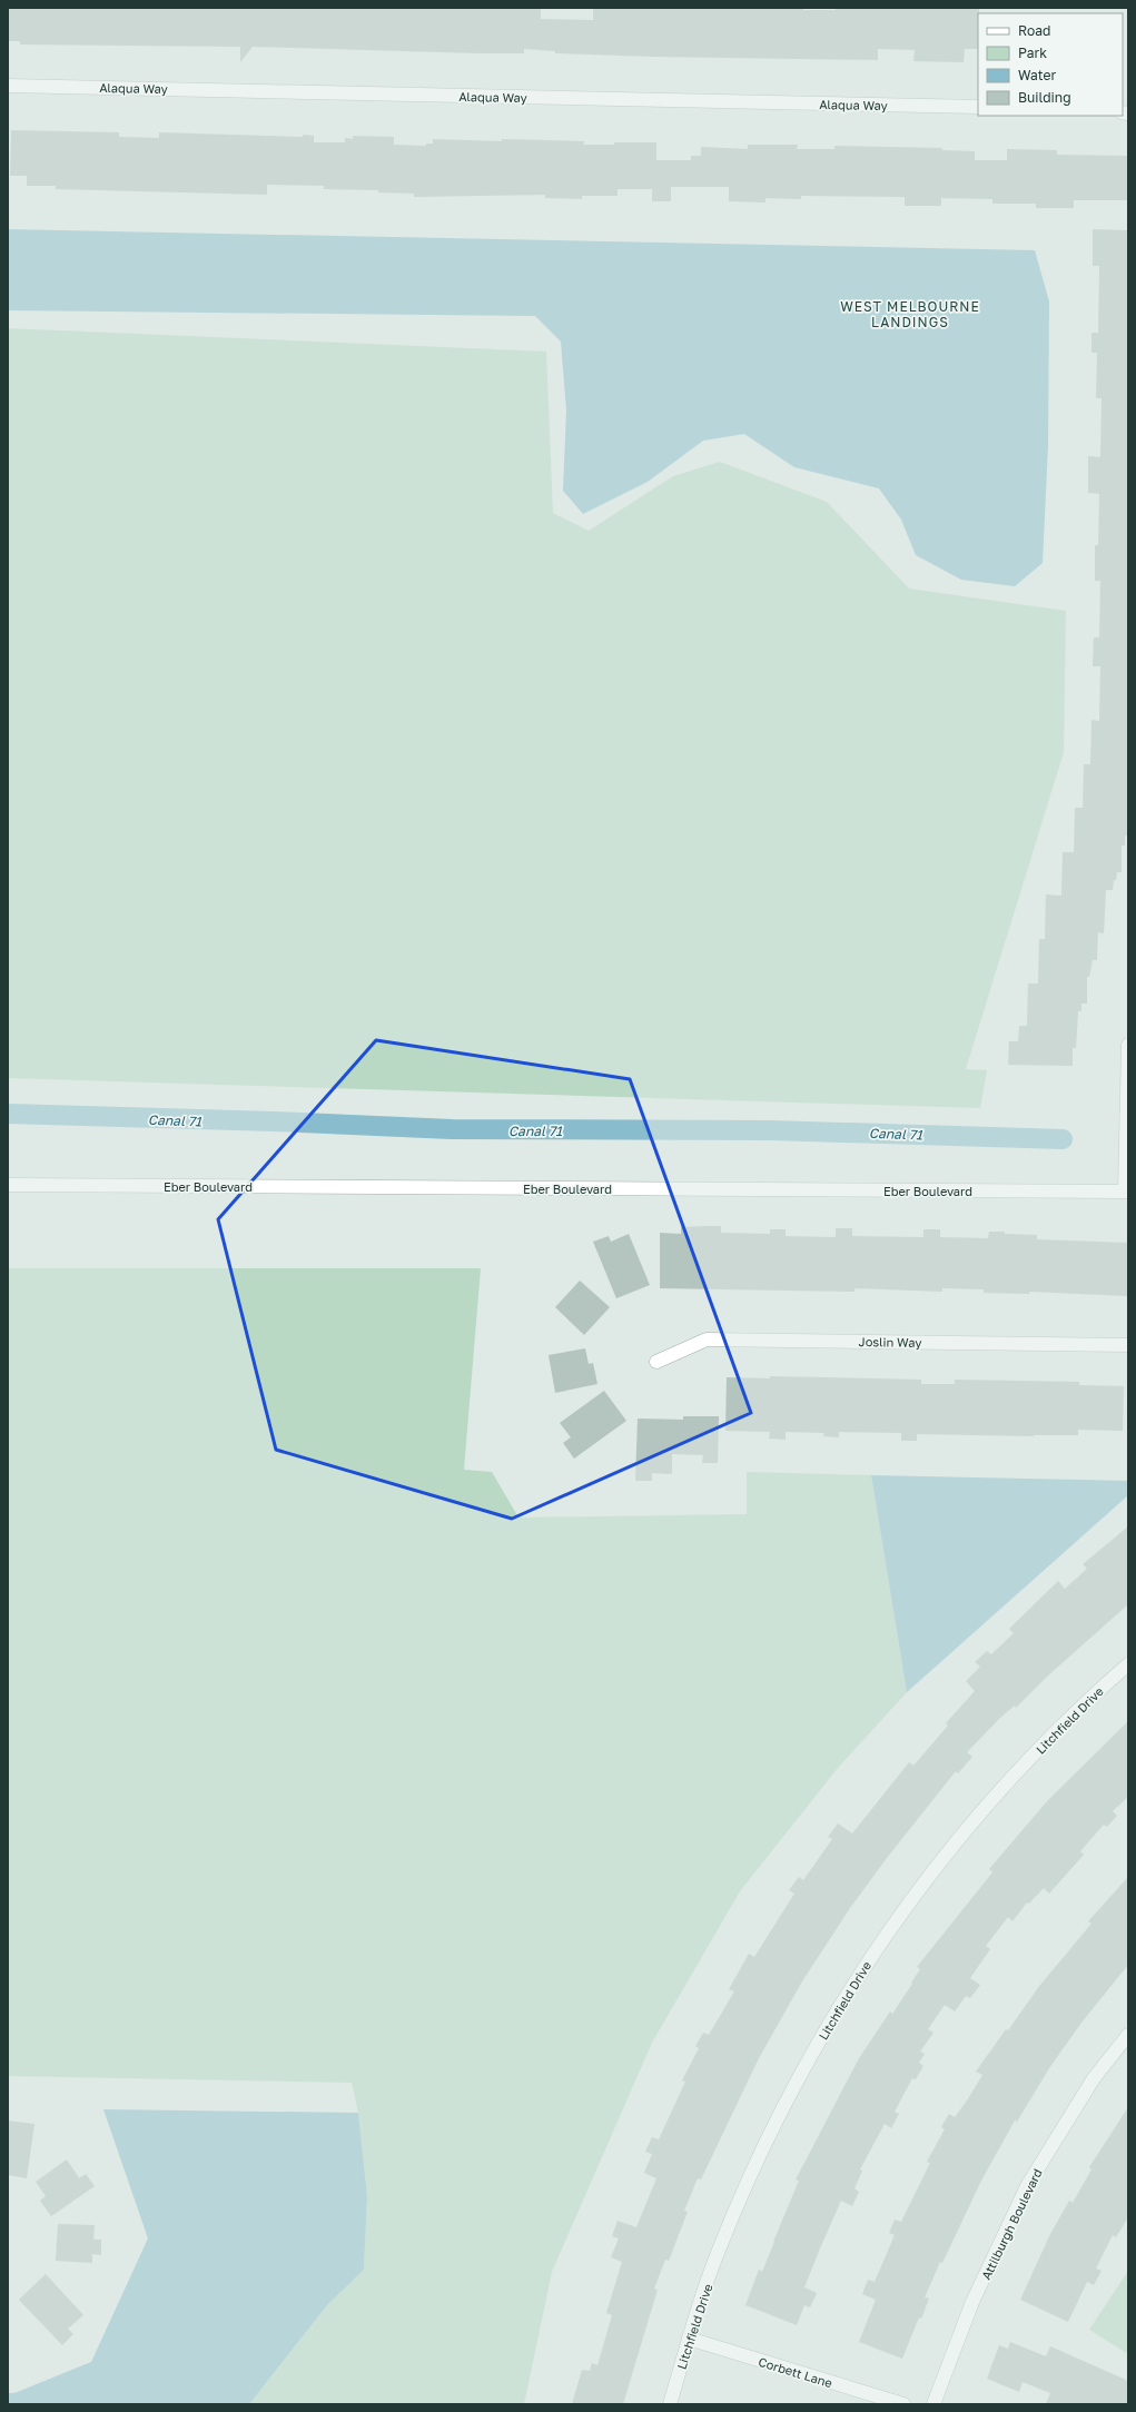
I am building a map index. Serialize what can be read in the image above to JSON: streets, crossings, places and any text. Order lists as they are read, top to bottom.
{
  "streets": {
    "street": [
      "Alaqua Way",
      "Eber Boulevard",
      "Joslin Way",
      "Litchfield Drive",
      "Attilburgh Boulevard",
      "Corbett Lane"
    ]
  },
  "crossings": [
    ["Litchfield Drive", "Corbett Lane"]
  ],
  "districts": ["WEST MELBOURNE LANDINGS"],
  "water": ["Canal 71"],
  "legend": [
    "Road",
    "Park",
    "Water",
    "Building"
  ]
}
